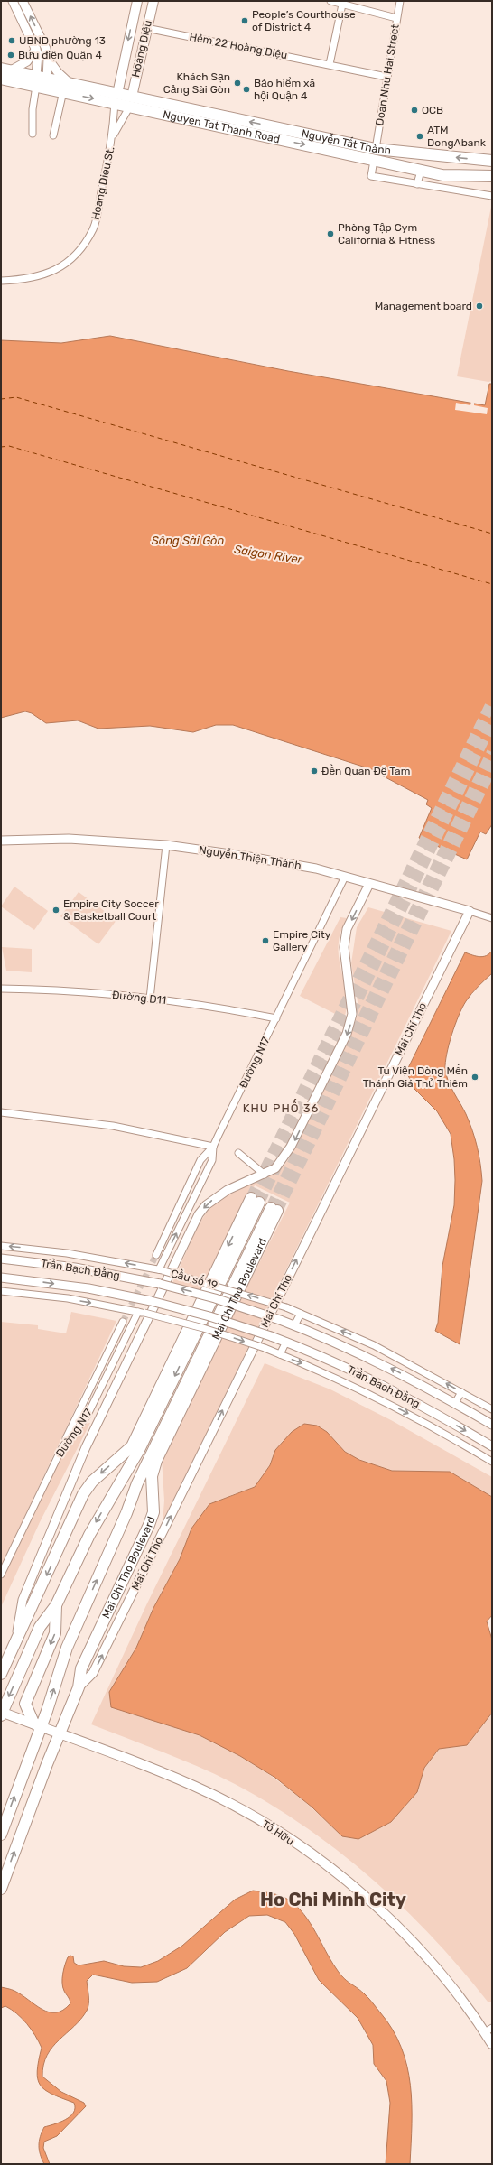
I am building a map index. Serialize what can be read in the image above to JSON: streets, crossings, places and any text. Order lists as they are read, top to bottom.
{
  "streets": {
    "main road": [
      "Hoàng Diệu",
      "Nguyen Tat Thanh Road",
      "Nguyễn Tất Thành",
      "Mai Chi Tho Boulevard",
      "Tố Hữu"
    ],
    "street": [
      "Hẻm 22 Hoàng Diệu",
      "Doan Nhu Hai Street",
      "Hoang Dieu St.",
      "Nguyễn Thiện Thành",
      "Đường D11",
      "Mai Chí Thọ",
      "Đường N17",
      "Trần Bạch Đằng",
      "Cầu số 19"
    ]
  },
  "crossings": [
    ["Hẻm 22 Hoàng Diệu", "Hoàng Diệu"],
    ["Hẻm 22 Hoàng Diệu", "Doan Nhu Hai Street"],
    ["Hoàng Diệu", "Nguyen Tat Thanh Road"],
    ["Hoàng Diệu", "Nguyễn Tất Thành"],
    ["Hoàng Diệu", "Hoang Dieu St."],
    ["Doan Nhu Hai Street", "Nguyễn Tất Thành"],
    ["Nguyen Tat Thanh Road", "Nguyễn Tất Thành"],
    ["Nguyen Tat Thanh Road", "Hoang Dieu St."],
    ["Nguyễn Tất Thành", "Hoang Dieu St."],
    ["Nguyễn Thiện Thành", "Mai Chí Thọ"],
    ["Nguyễn Thiện Thành", "Đường N17"],
    ["Đường D11", "Đường N17"],
    ["Mai Chí Thọ", "Mai Chi Tho Boulevard"],
    ["Đường N17", "Cầu số 19"],
    ["Trần Bạch Đằng", "Cầu số 19"],
    ["Mai Chi Tho Boulevard", "Tố Hữu"]
  ],
  "one_way": ["Nguyen Tat Thanh Road", "Nguyễn Tất Thành", "Mai Chí Thọ"],
  "districts": ["KHU PHỐ 36", "Ho Chi Minh City"],
  "water": ["Sông Sài Gòn", "Saigon River"],
  "places": [
    "People’s Courthouse of District 4",
    "UBND phường 13",
    "Bưu điện Quận 4",
    "Khách Sạn Cảng Sài Gòn",
    "Bảo hiểm xã hội Quận 4",
    "OCB",
    "ATM DongAbank",
    "Phòng Tập Gym California & Fitness",
    "Management board",
    "Đền Quan Đệ Tam",
    "Empire City Soccer & Basketball Court",
    "Empire City Gallery",
    "Tu Viện Dòng Mến Thánh Giá Thủ Thiêm"
  ]
}
